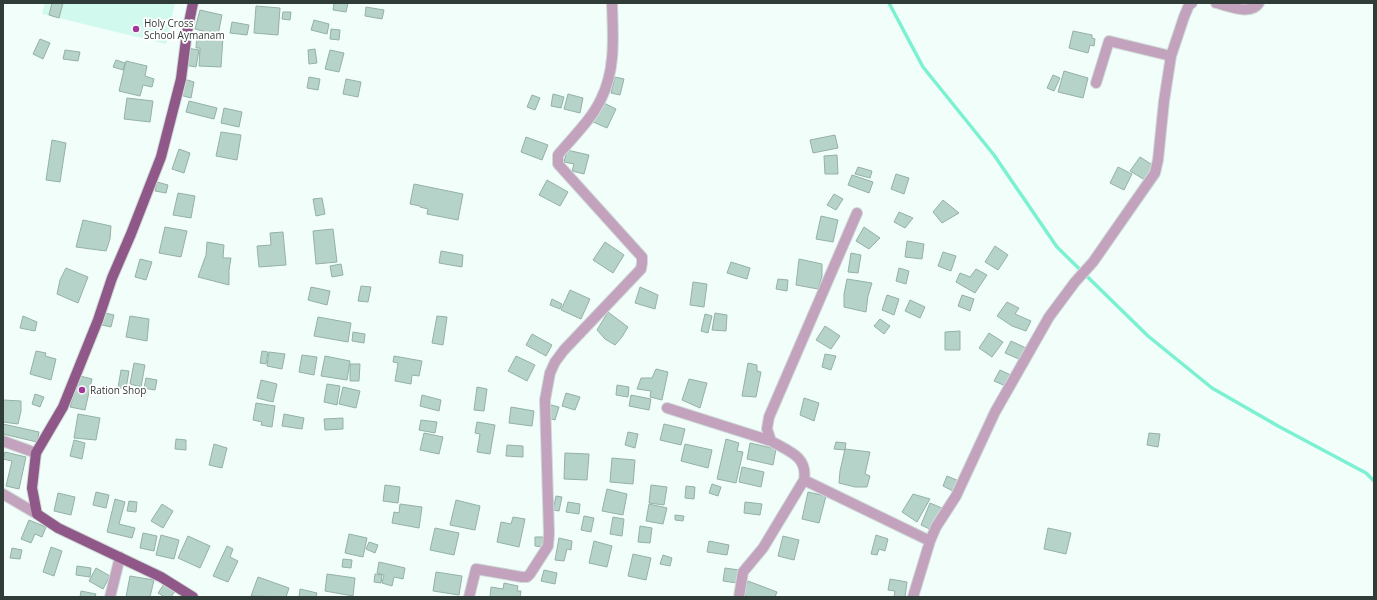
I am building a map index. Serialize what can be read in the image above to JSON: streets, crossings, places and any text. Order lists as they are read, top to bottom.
{
  "places": ["Holy Cross School Aymanam", "Ration Shop"]
}
